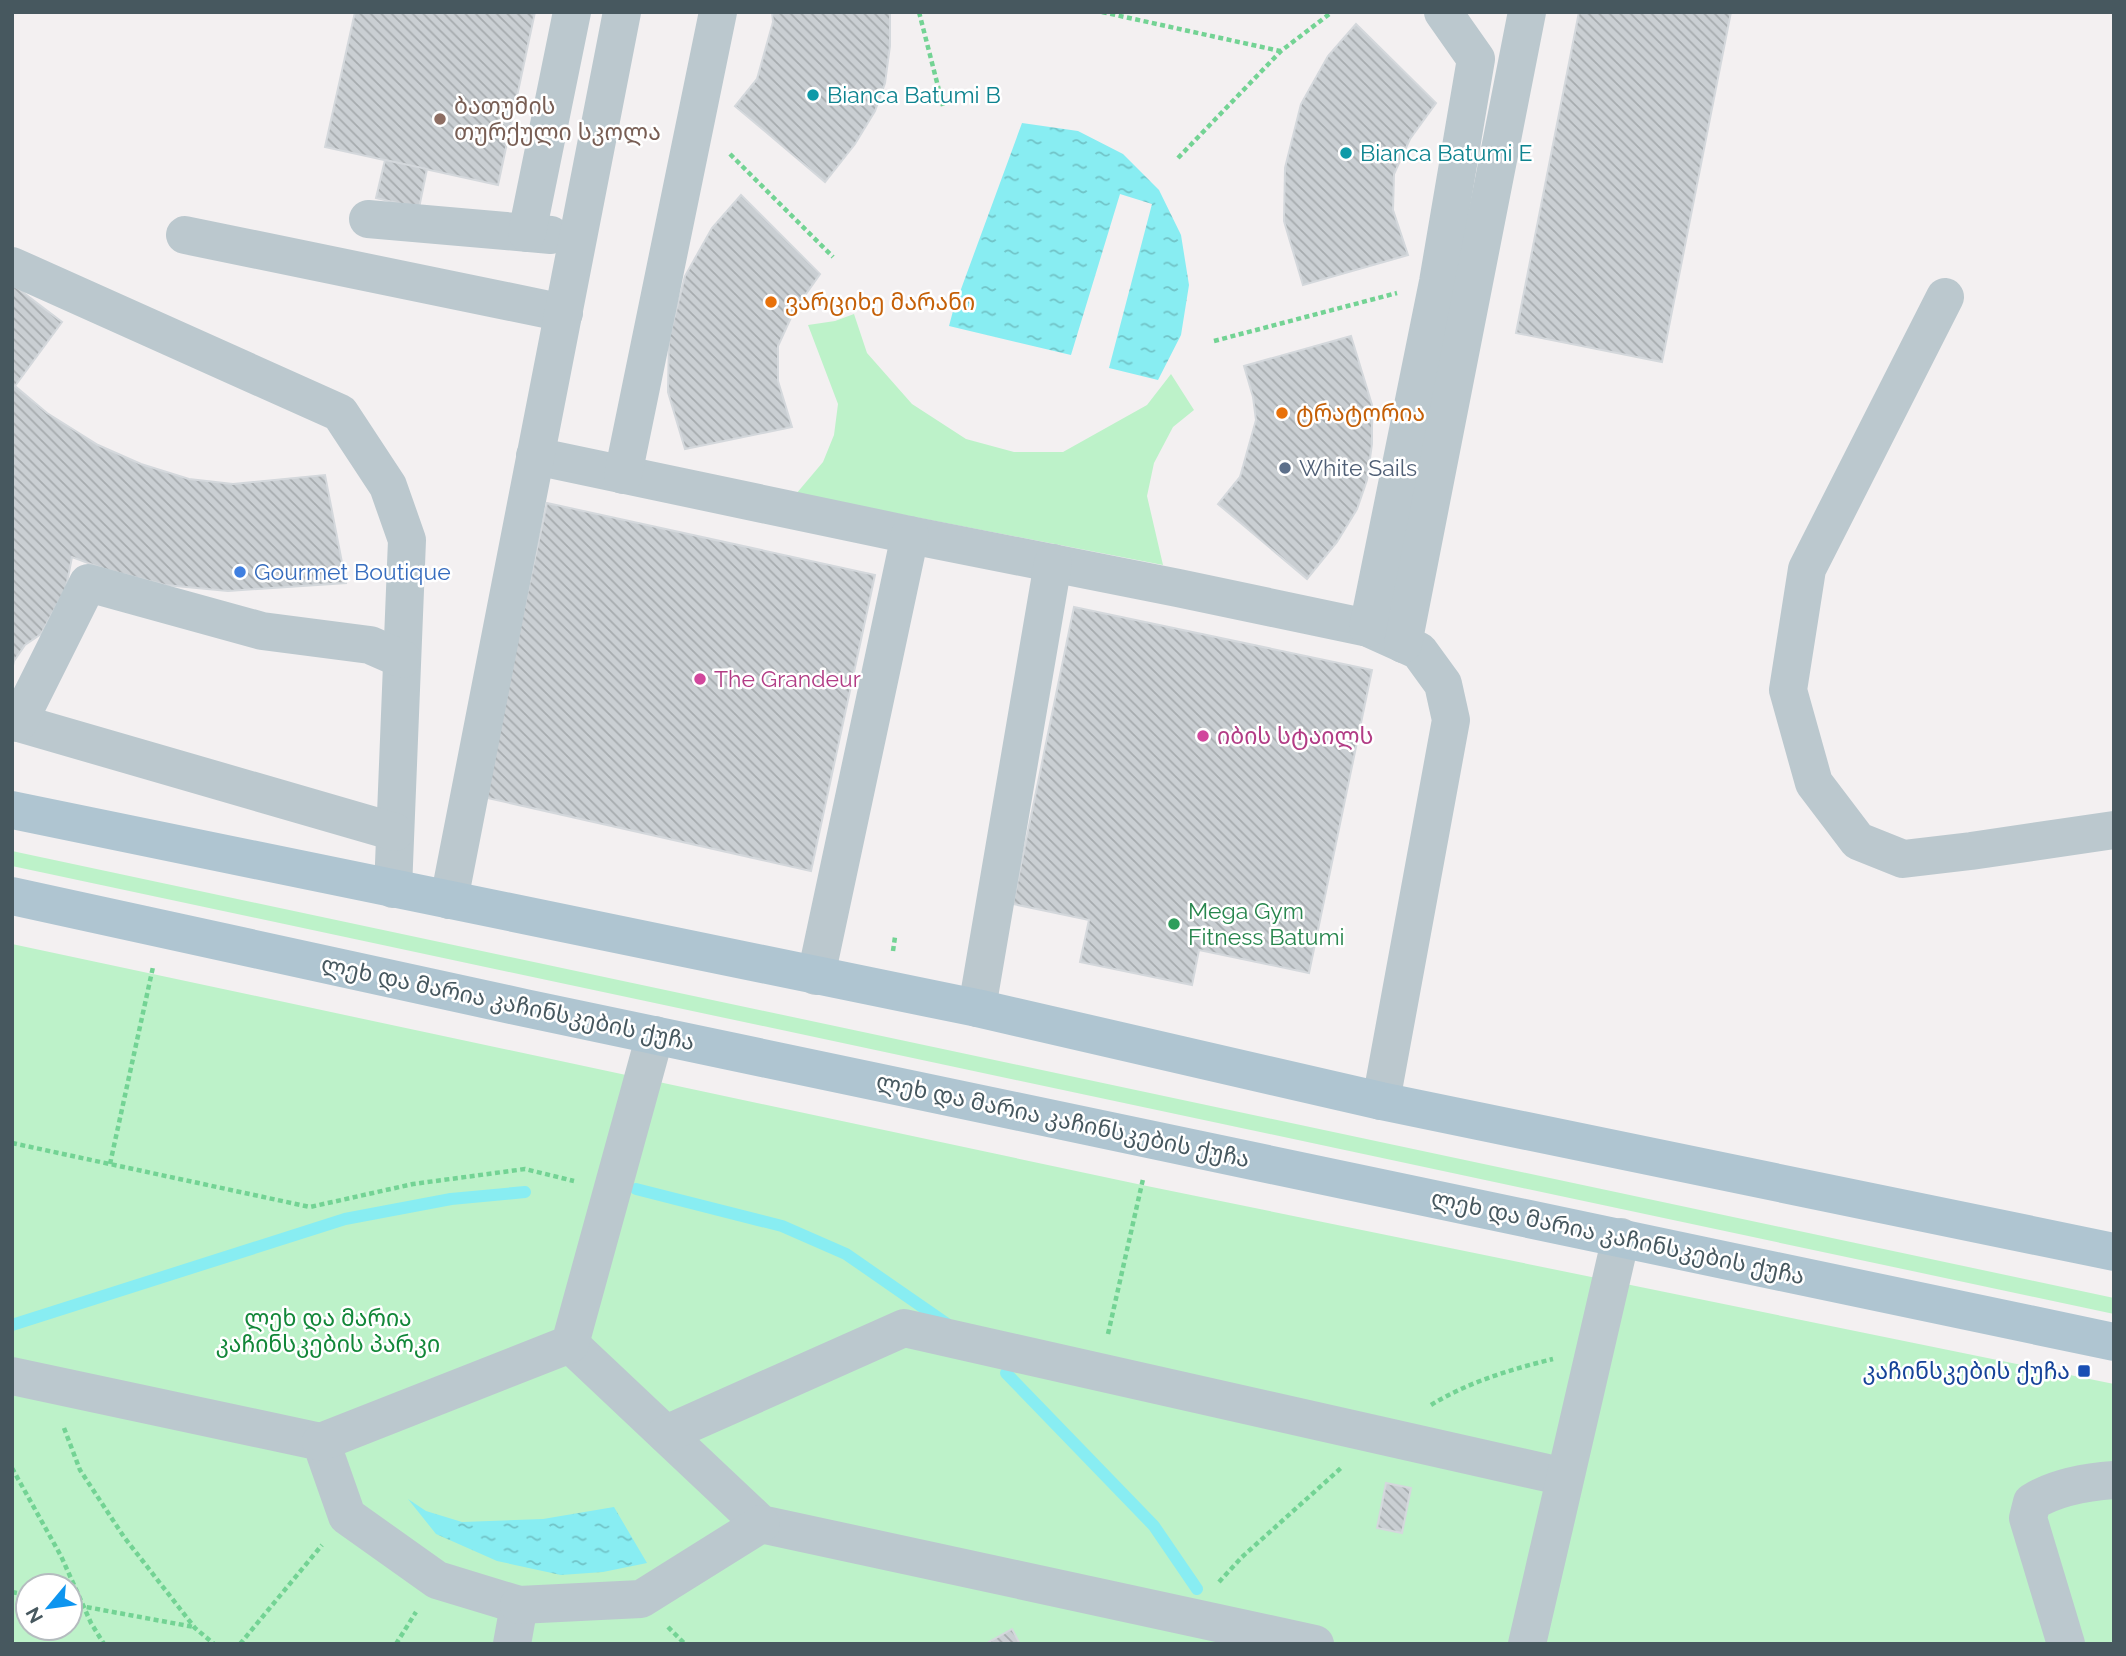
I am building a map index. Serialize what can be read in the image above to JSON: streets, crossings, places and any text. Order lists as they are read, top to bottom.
{
  "streets": {
    "main road": ["ლეხ და მარია კაჩინსკების ქუჩა"]
  },
  "parks": ["ლეხ და მარია კაჩინსკების პარკი"],
  "places": {
    "other": [
      "Bianca Batumi B",
      "ბათუმის თურქული სკოლა",
      "Bianca Batumi E",
      "ვარციხე მარანი",
      "ტრატორია",
      "White Sails",
      "Gourmet Boutique",
      "The Grandeur",
      "იბის სტაილს",
      "Mega Gym Fitness Batumi"
    ],
    "transit": ["კაჩინსკების ქუჩა"]
  },
  "north": "bottom left"
}
